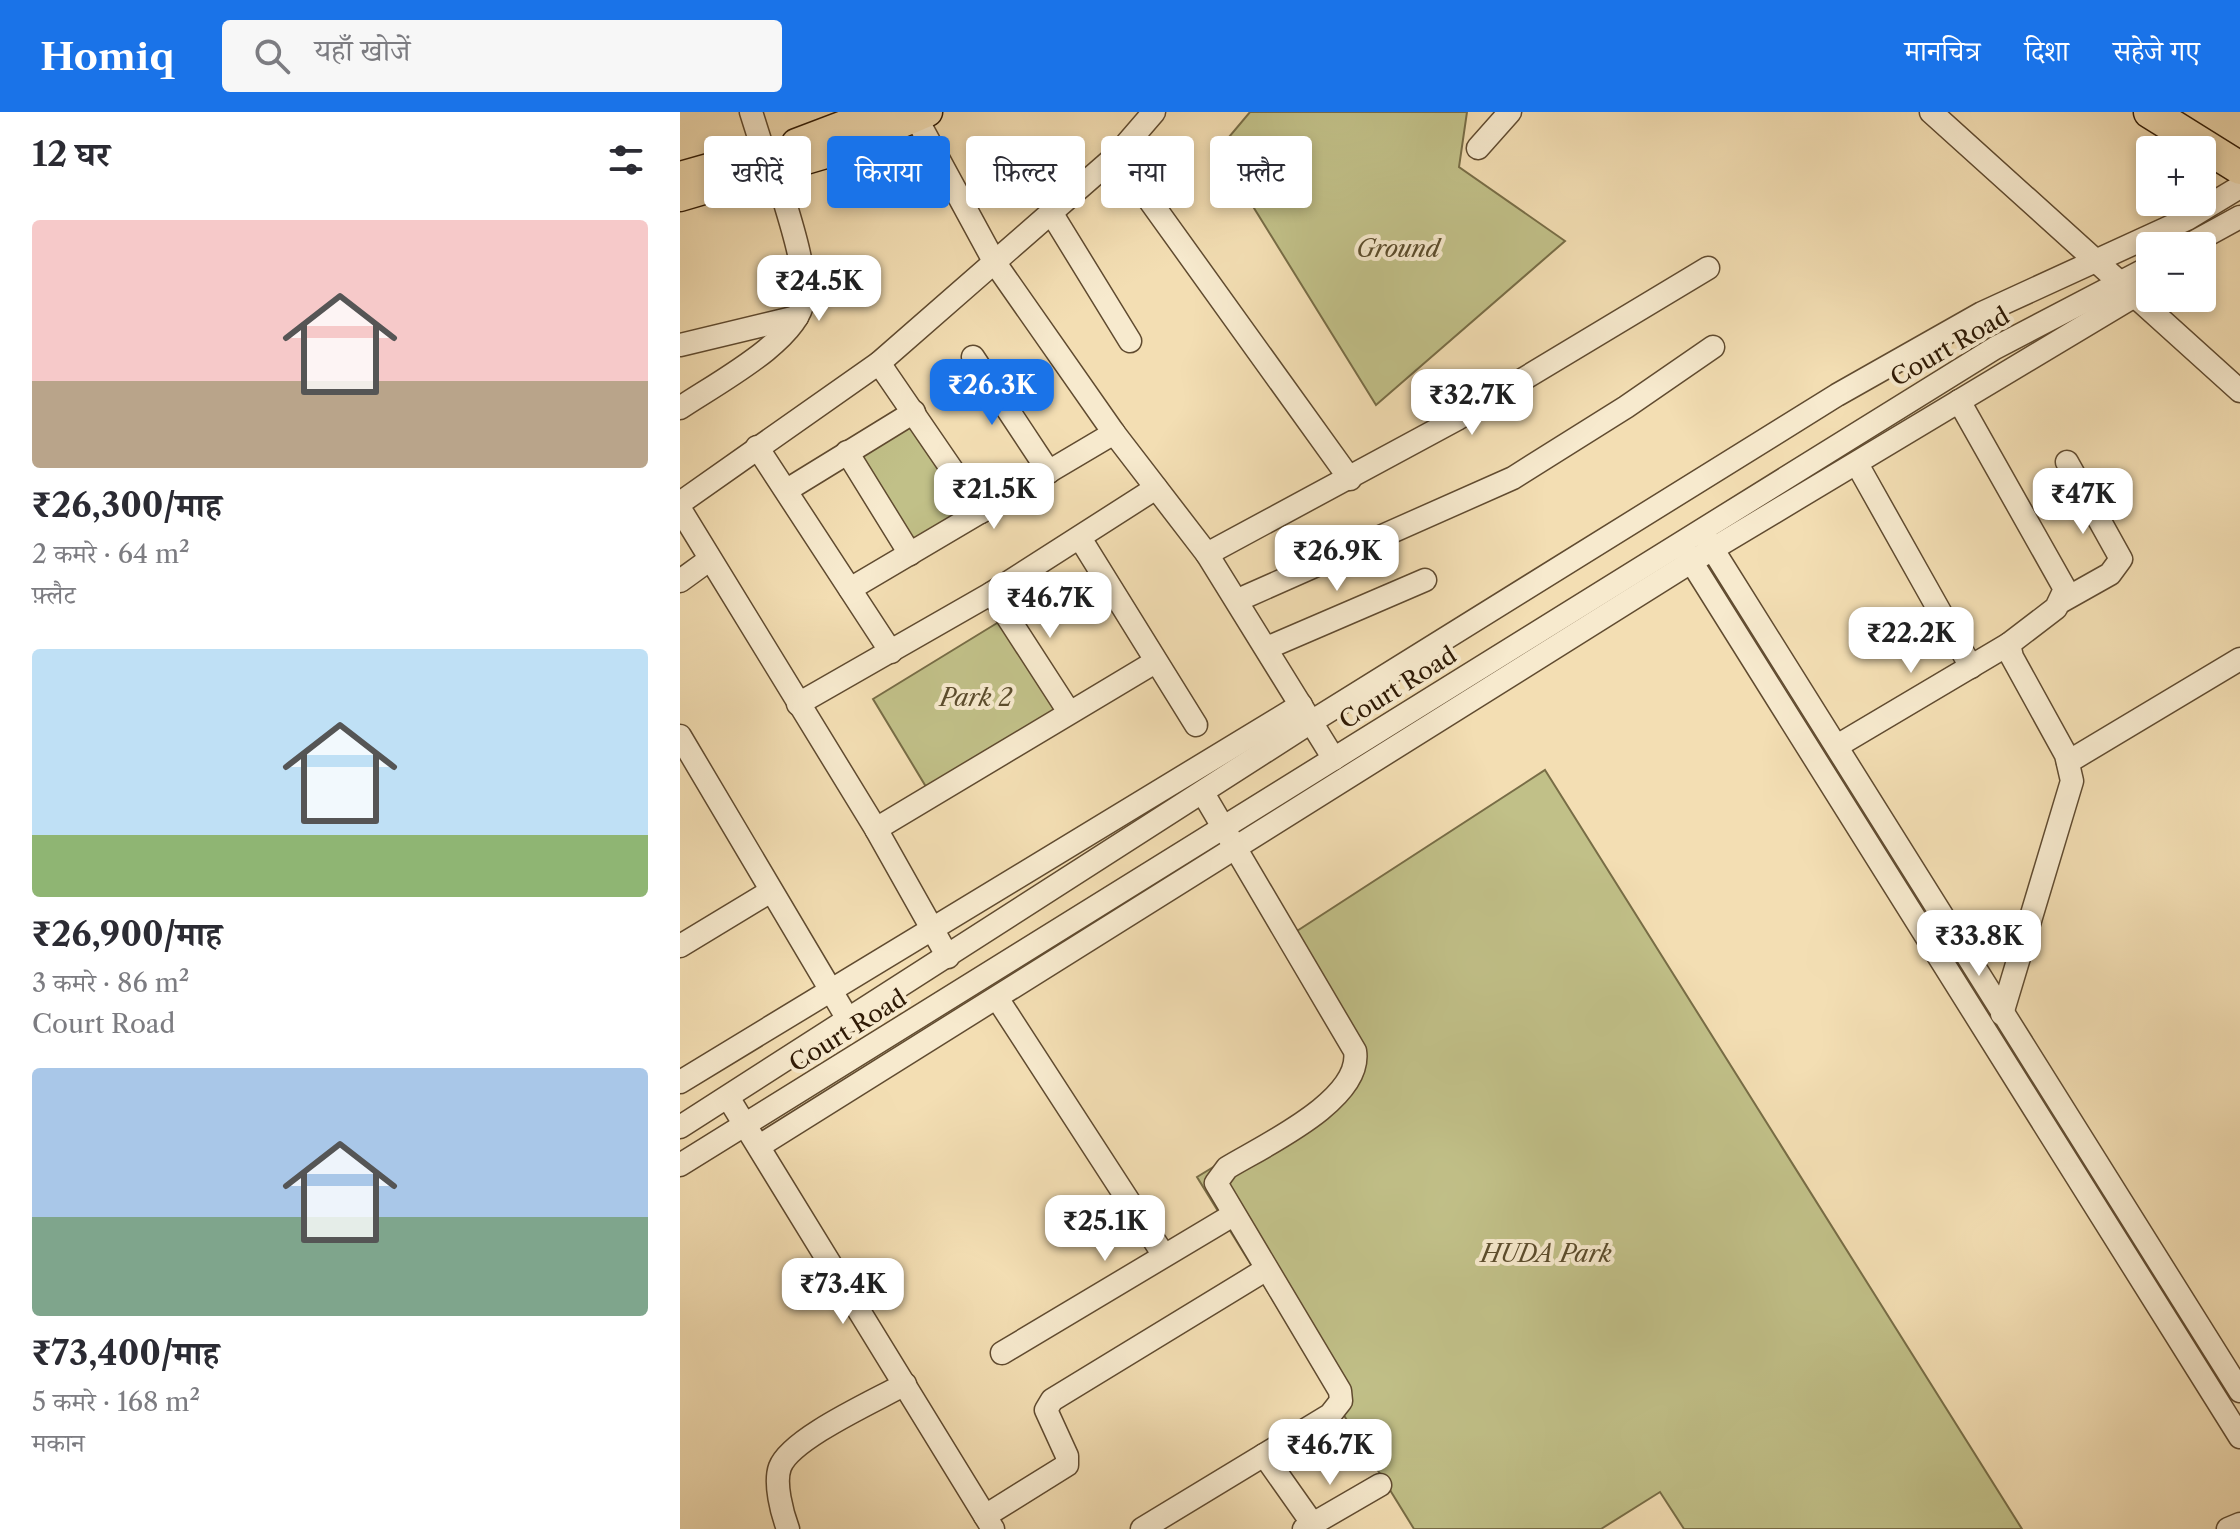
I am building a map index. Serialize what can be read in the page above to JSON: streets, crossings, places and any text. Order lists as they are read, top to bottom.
{
  "streets": {
    "street": ["Court Road"]
  },
  "parks": ["Ground", "Park 2", "HUDA Park"],
  "page": {
    "header": "Homiq",
    "search": "यहाँ खोजें",
    "nav": ["मानचित्र", "दिशा", "सहेजे गए"],
    "heading": "12 घर",
    "map_buttons": ["+", "−"],
    "chip": [
      "खरीदें",
      "किराया",
      "फ़िल्टर",
      "नया",
      "फ़्लैट"
    ],
    "list": [
      {
        "name": "₹26,300/माह",
        "note": "2 कमरे · 64 m² · फ़्लैट"
      },
      {
        "name": "₹26,900/माह",
        "note": "3 कमरे · 86 m² · Court Road"
      },
      {
        "name": "₹73,400/माह",
        "note": "5 कमरे · 168 m² · मकान"
      }
    ],
    "price": [
      "₹24.5K",
      "₹26.3K",
      "₹32.7K",
      "₹21.5K",
      "₹47K",
      "₹26.9K",
      "₹46.7K",
      "₹22.2K",
      "₹33.8K",
      "₹25.1K",
      "₹73.4K",
      "₹46.7K"
    ]
  }
}
